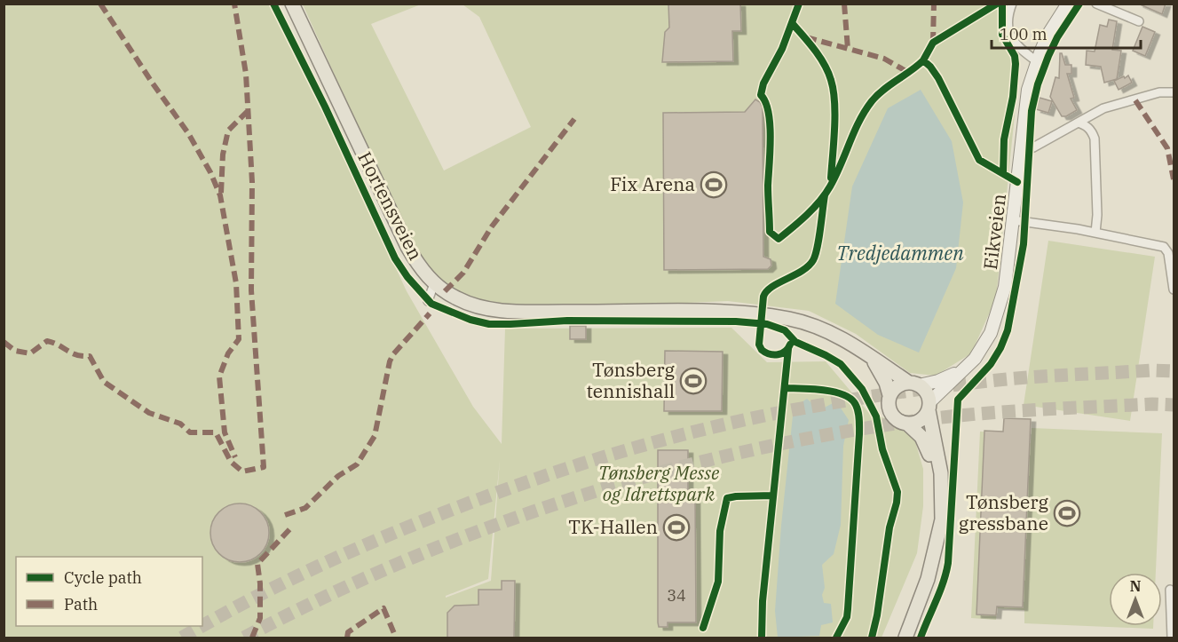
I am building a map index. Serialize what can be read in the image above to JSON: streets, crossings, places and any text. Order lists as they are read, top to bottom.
{
  "streets": {
    "main road": ["Hortensveien", "Eikveien"]
  },
  "crossings": [
    ["Hortensveien", "Eikveien"]
  ],
  "water": ["Tredjedammen"],
  "parks": ["Tønsberg Messe og Idrettspark"],
  "places": {
    "sports": [
      "Fix Arena",
      "Tønsberg tennishall",
      "Tønsberg gressbane",
      "TK-Hallen"
    ]
  },
  "house_numbers": ["34"],
  "legend": ["Cycle path", "Path"],
  "scale_bar": "100 m",
  "north": "top"
}
